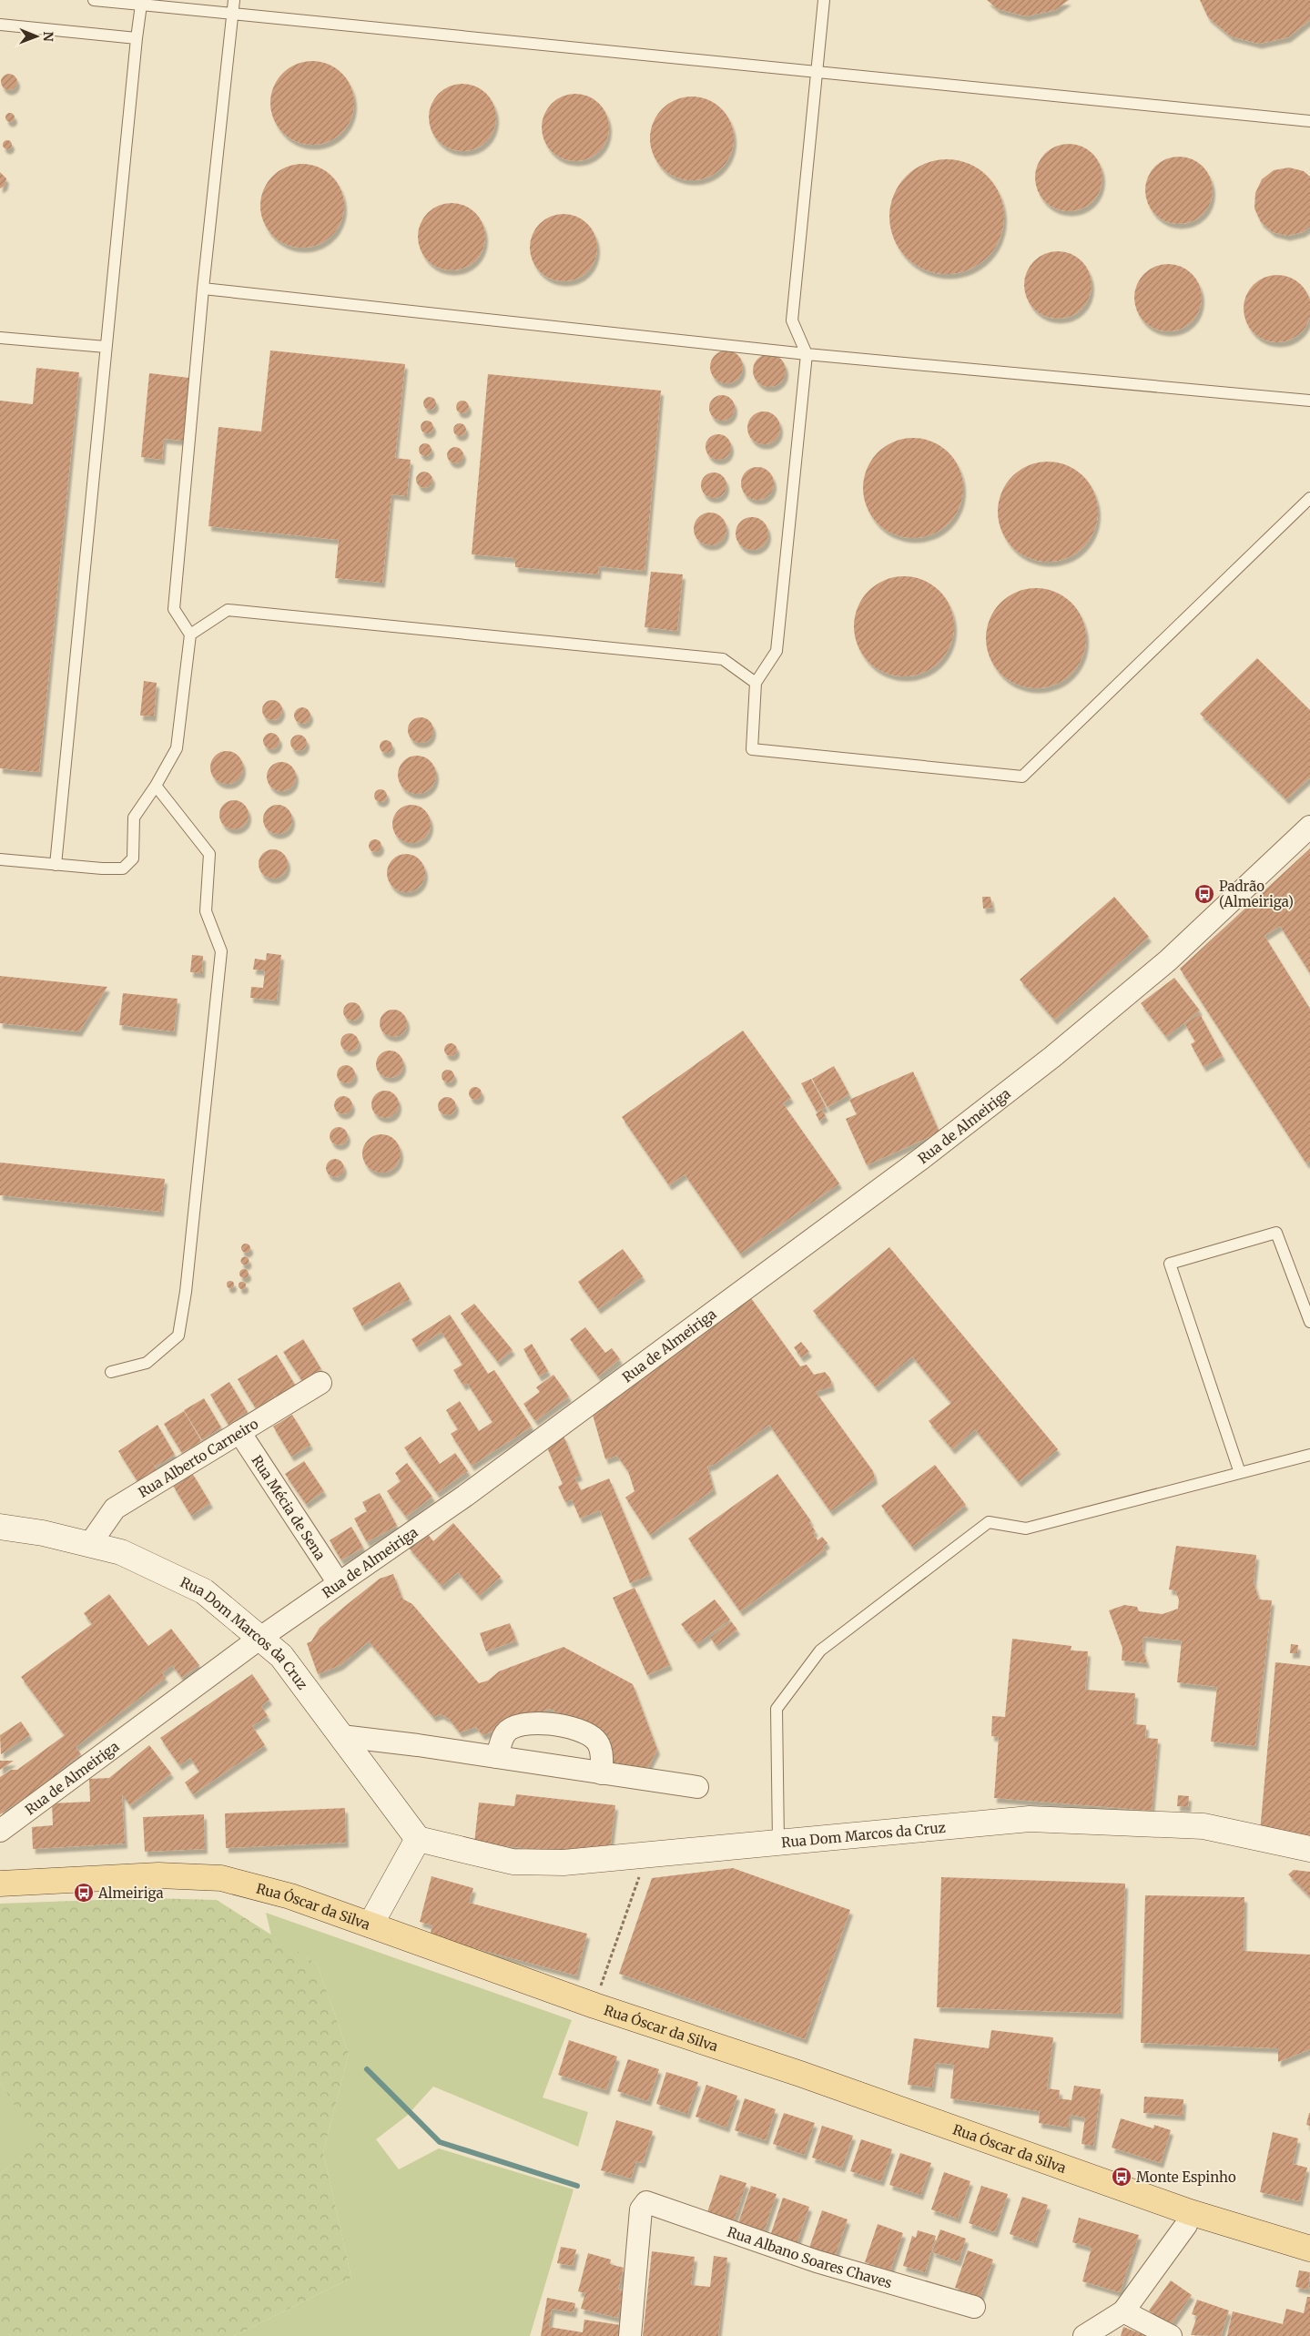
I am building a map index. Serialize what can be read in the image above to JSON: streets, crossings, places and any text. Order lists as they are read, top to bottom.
{
  "streets": {
    "main road": ["Rua Óscar da Silva"],
    "street": [
      "Rua de Almeiriga",
      "Rua Alberto Carneiro",
      "Rua Mécia de Sena",
      "Rua Dom Marcos da Cruz",
      "Rua Albano Soares Chaves"
    ]
  },
  "crossings": [
    ["Rua de Almeiriga", "Rua Mécia de Sena"],
    ["Rua de Almeiriga", "Rua Dom Marcos da Cruz"],
    ["Rua Alberto Carneiro", "Rua Mécia de Sena"],
    ["Rua Alberto Carneiro", "Rua Dom Marcos da Cruz"]
  ],
  "places": {
    "bus stop": ["Padrão (Almeiriga)", "Almeiriga", "Monte Espinho"]
  },
  "north": "right"
}
